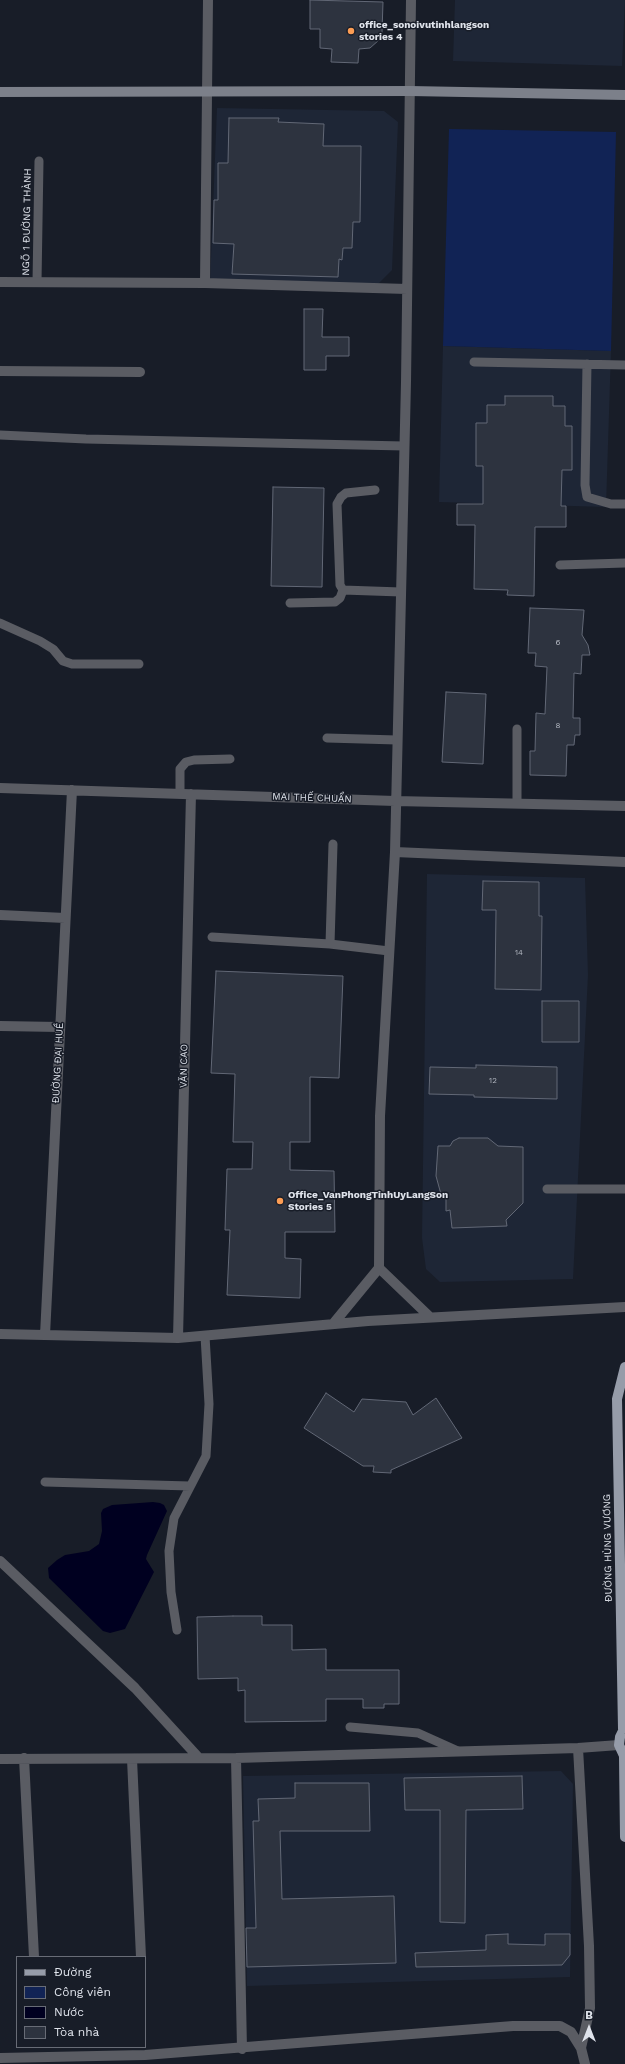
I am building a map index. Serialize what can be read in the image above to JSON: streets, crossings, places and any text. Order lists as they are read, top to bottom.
{
  "streets": {
    "main road": ["ĐƯỜNG HÙNG VƯƠNG"],
    "street": ["MAI THẾ CHUẨN", "ĐƯỜNG ĐẠI HUỀ", "VĂN CAO"],
    "lane": ["NGÕ 1 ĐƯỜNG THÀNH"]
  },
  "crossings": [
    ["MAI THẾ CHUẨN", "ĐƯỜNG ĐẠI HUỀ"],
    ["MAI THẾ CHUẨN", "VĂN CAO"]
  ],
  "places": ["office_sonoivutinhlangson stories 4", "Office_VanPhongTinhUyLangSon Stories 5"],
  "house_numbers": [
    "6",
    "8",
    "14",
    "12"
  ],
  "legend": [
    "Đường",
    "Công viên",
    "Nước",
    "Tòa nhà"
  ],
  "north": "top"
}
